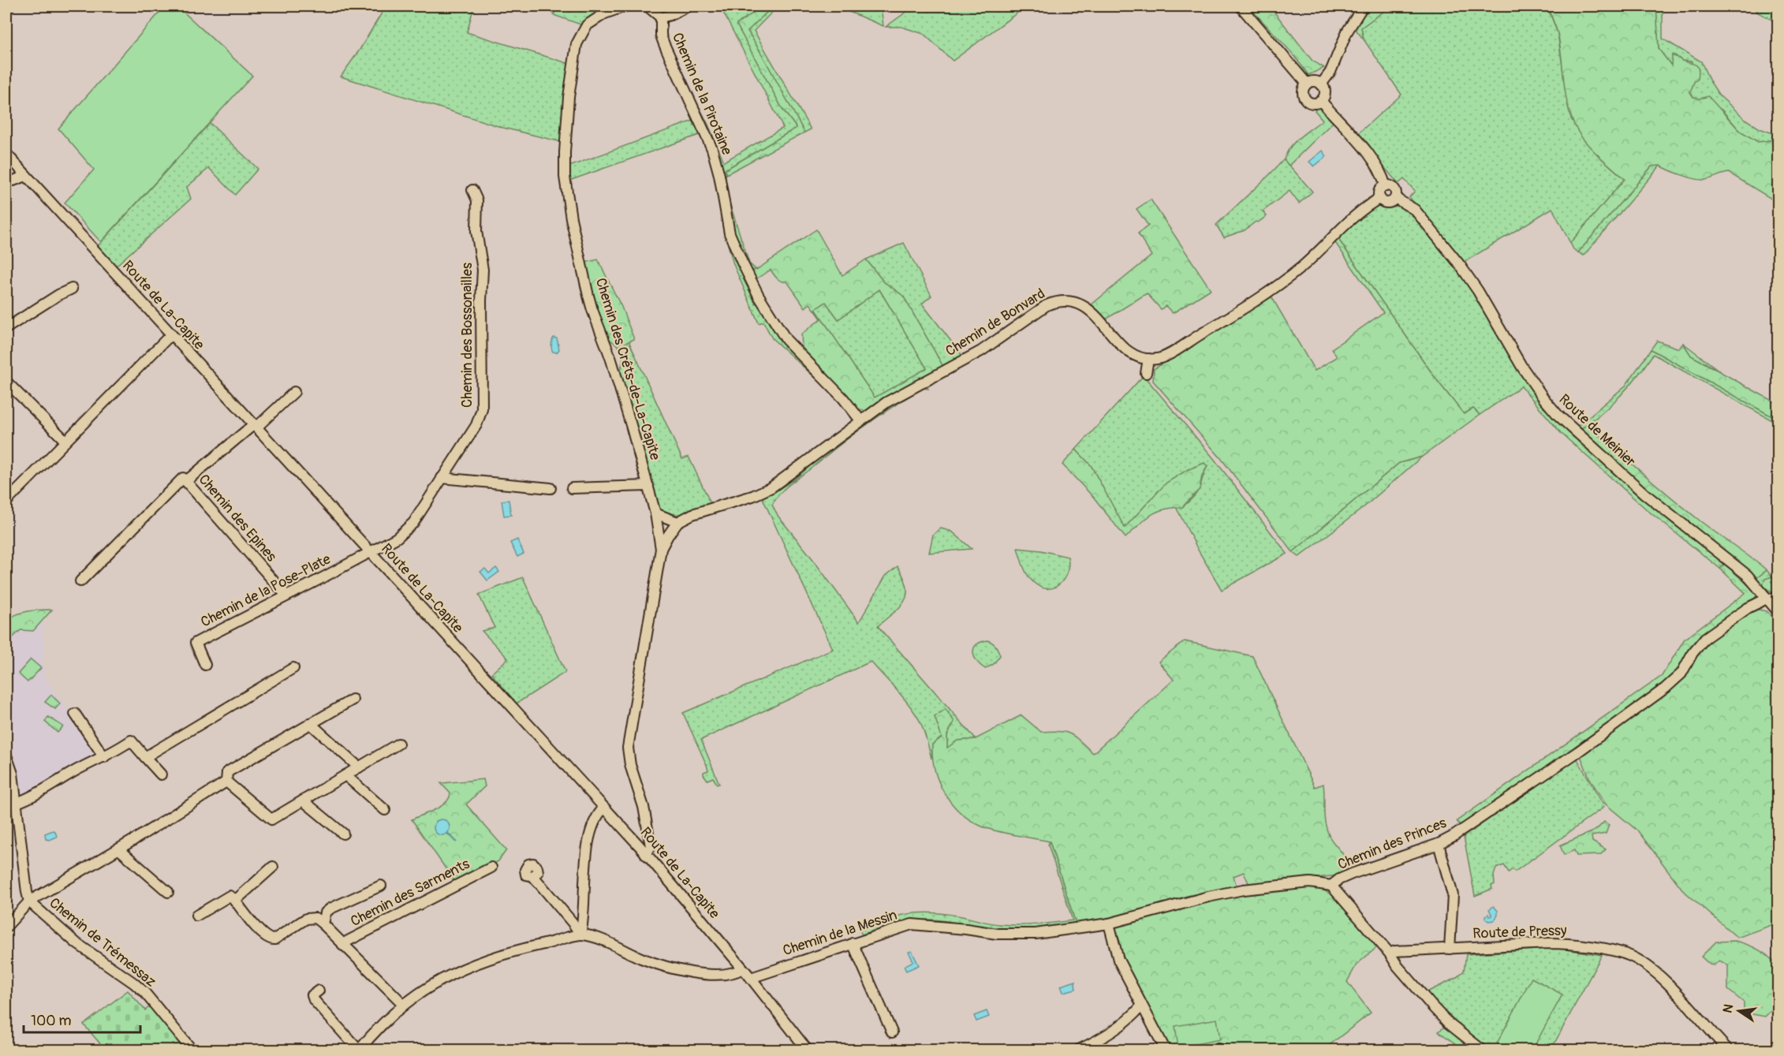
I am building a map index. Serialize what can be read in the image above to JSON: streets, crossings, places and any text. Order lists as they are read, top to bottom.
{
  "streets": {
    "street": [
      "Chemin de la Pirotaine",
      "Route de La-Capite",
      "Chemin de Bonvard",
      "Chemin des Bossonailles",
      "Chemin des Crêts-de-La-Capite",
      "Route de Meinier",
      "Chemin des Epines",
      "Chemin de la Pose-Plate",
      "Chemin des Princes",
      "Chemin des Sarments",
      "Route de Pressy",
      "Chemin de la Messin",
      "Chemin de Trémessaz"
    ]
  },
  "crossings": [
    ["Chemin de la Pirotaine", "Chemin de Bonvard"],
    ["Route de La-Capite", "Chemin des Bossonailles"],
    ["Route de La-Capite", "Chemin des Crêts-de-La-Capite"],
    ["Route de La-Capite", "Chemin des Epines"],
    ["Route de La-Capite", "Chemin de la Pose-Plate"],
    ["Route de La-Capite", "Chemin de la Messin"],
    ["Chemin de Bonvard", "Chemin des Crêts-de-La-Capite"],
    ["Chemin des Bossonailles", "Chemin de la Pose-Plate"],
    ["Route de Meinier", "Chemin des Princes"],
    ["Chemin des Epines", "Chemin de la Pose-Plate"],
    ["Chemin des Princes", "Chemin de la Messin"]
  ],
  "scale_bar": "100 m",
  "north": "left"
}
